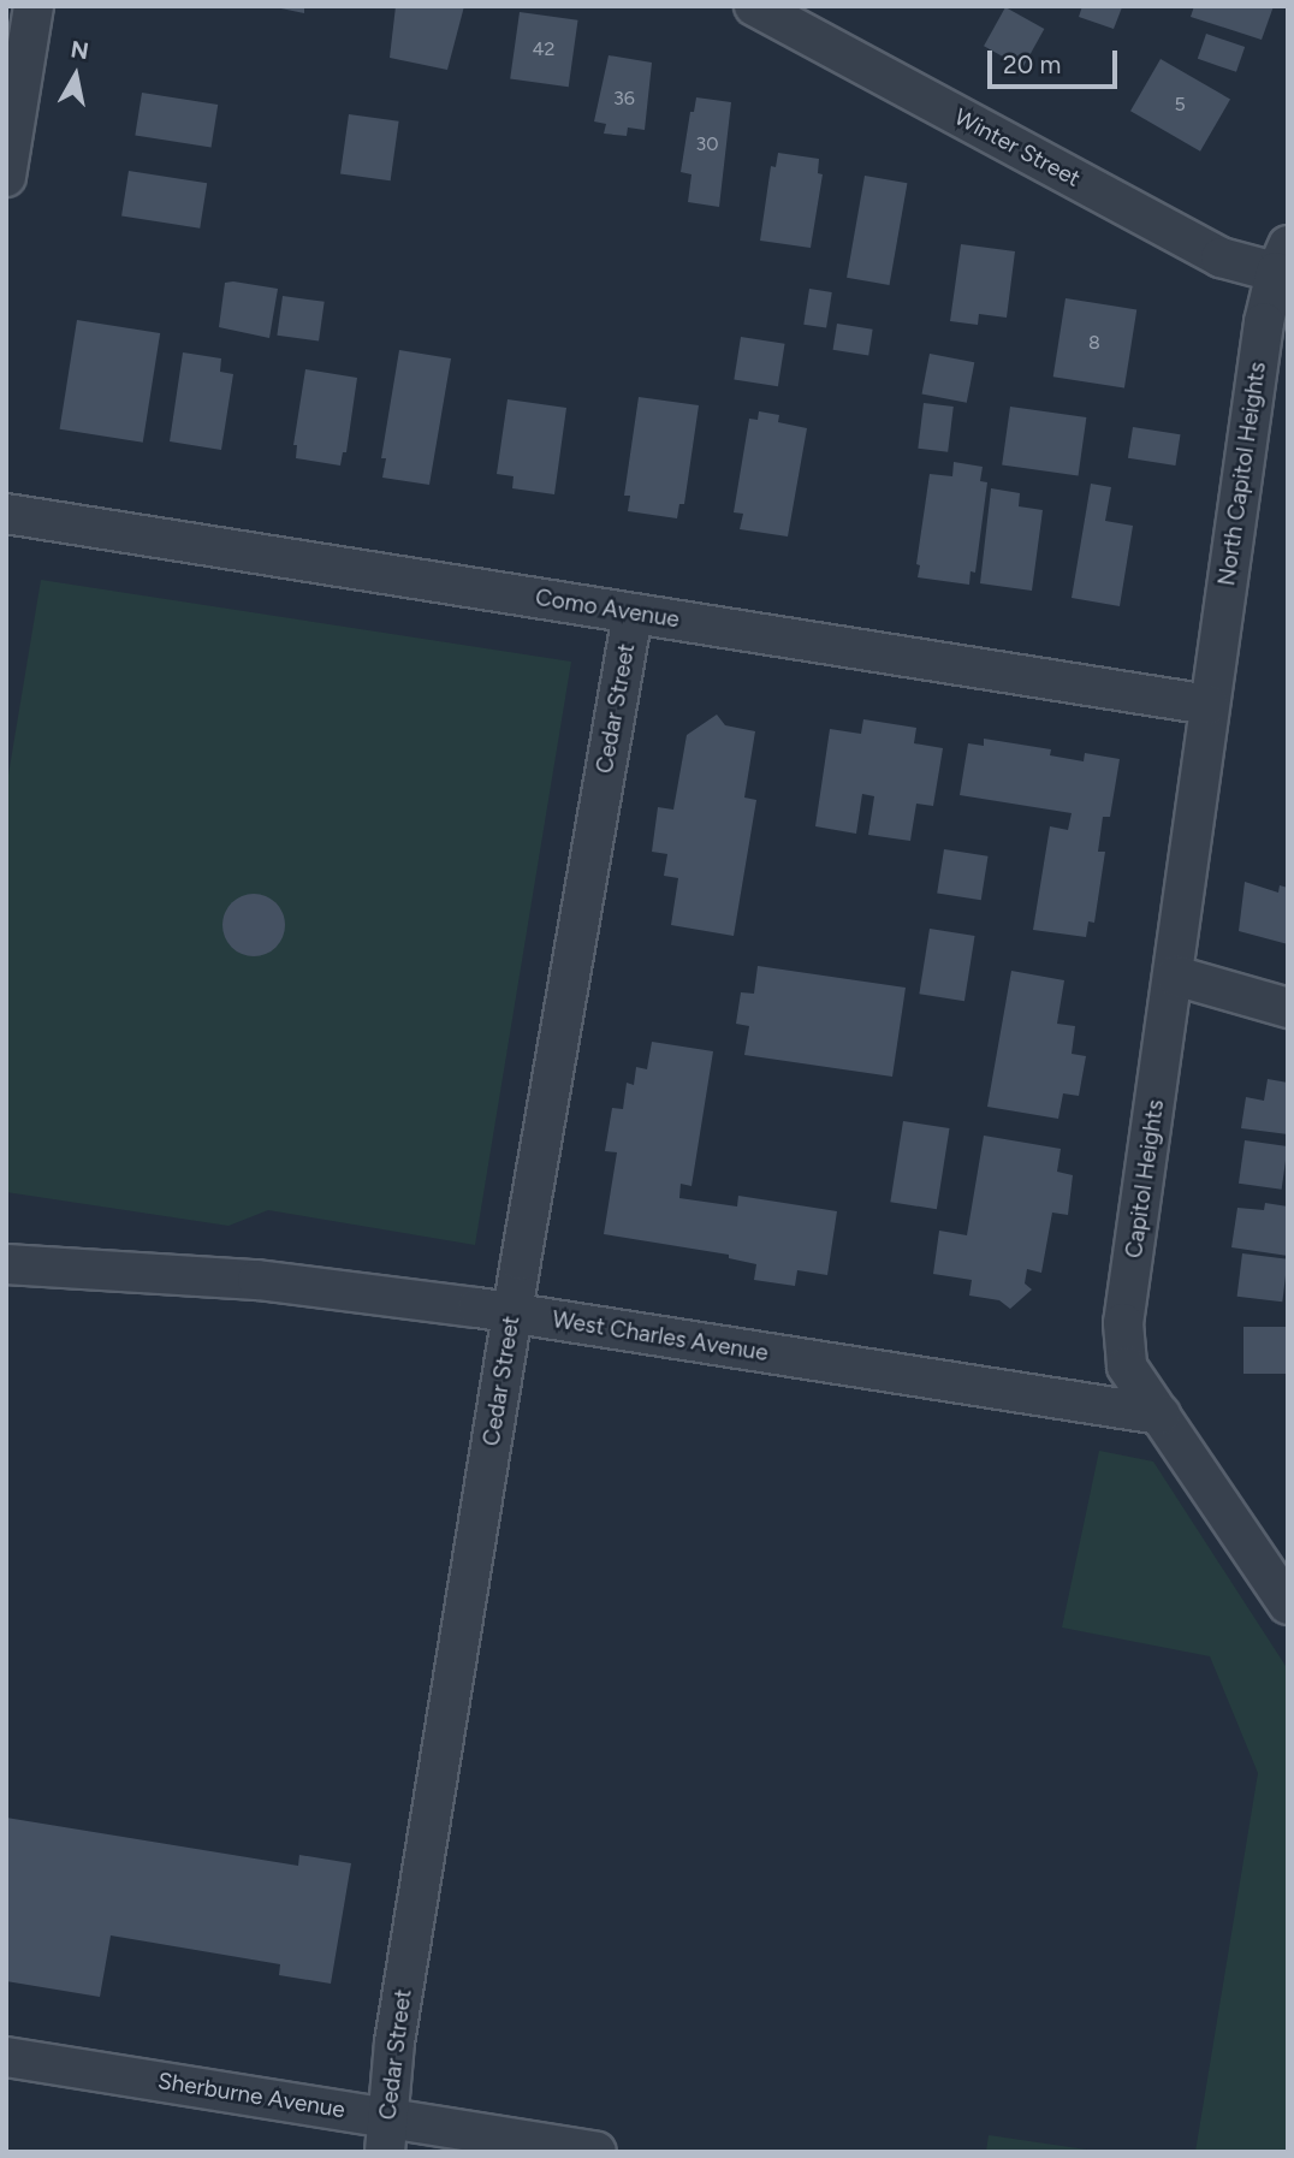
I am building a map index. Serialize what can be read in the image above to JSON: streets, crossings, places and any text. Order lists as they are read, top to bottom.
{
  "streets": {
    "street": [
      "Winter Street",
      "North Capitol Heights",
      "Como Avenue",
      "Cedar Street",
      "Capitol Heights",
      "West Charles Avenue",
      "Sherburne Avenue"
    ]
  },
  "crossings": [
    ["Winter Street", "North Capitol Heights"],
    ["North Capitol Heights", "Como Avenue"],
    ["North Capitol Heights", "Capitol Heights"],
    ["Como Avenue", "Cedar Street"],
    ["Como Avenue", "Capitol Heights"],
    ["Cedar Street", "West Charles Avenue"],
    ["Cedar Street", "Sherburne Avenue"],
    ["Capitol Heights", "West Charles Avenue"]
  ],
  "house_numbers": [
    "42",
    "36",
    "5",
    "30",
    "8"
  ],
  "scale_bar": "20 m",
  "north": "top"
}
